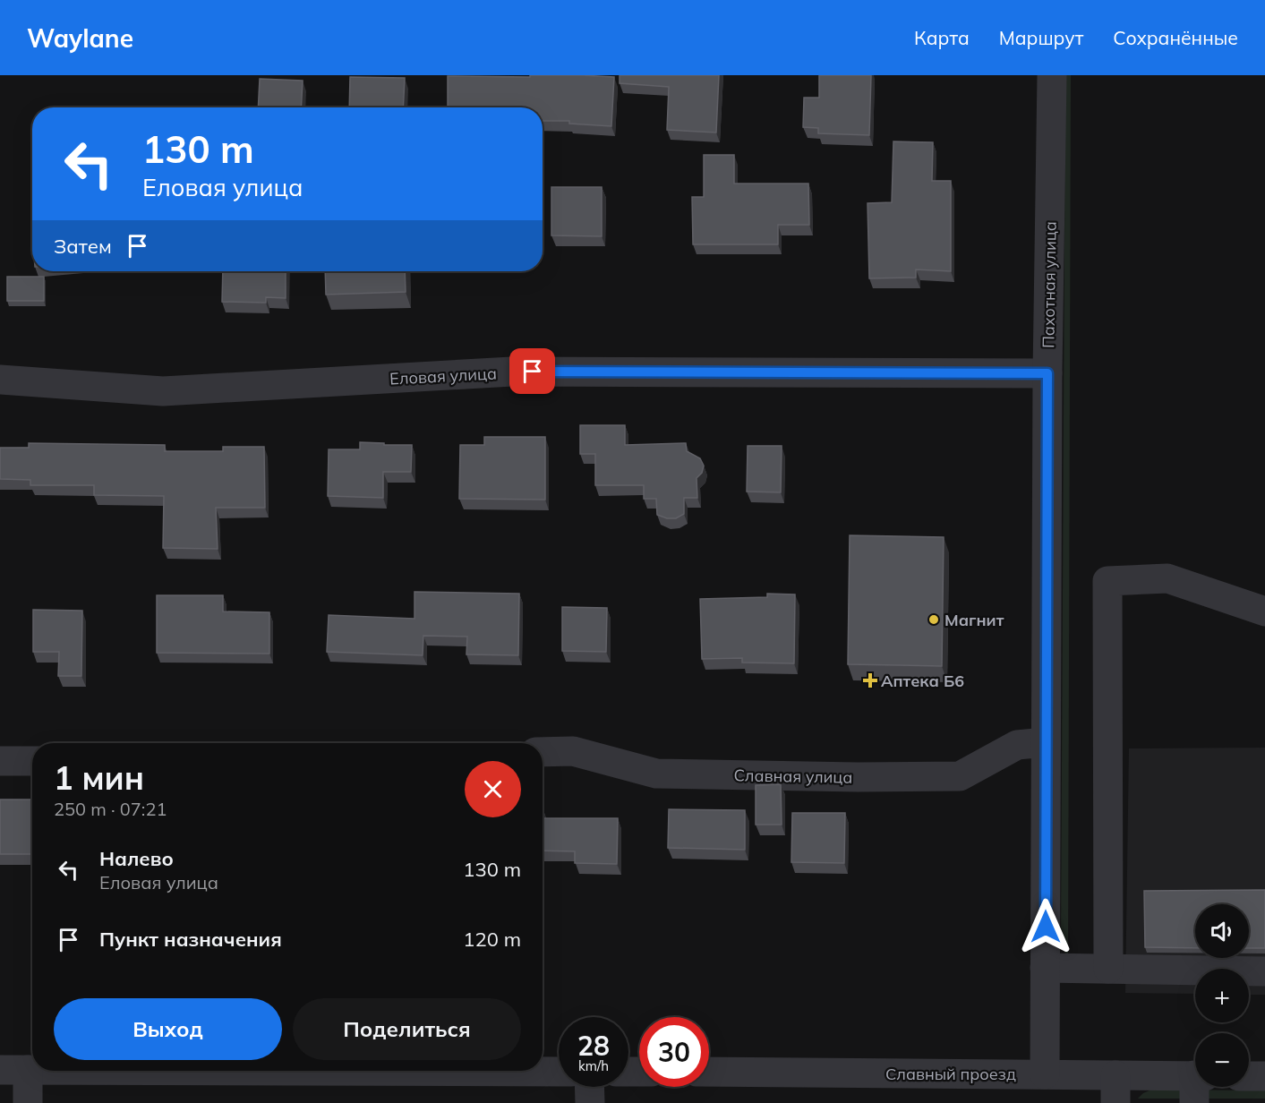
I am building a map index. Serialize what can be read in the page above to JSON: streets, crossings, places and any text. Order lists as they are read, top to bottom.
{
  "streets": {
    "street": [
      "Пахотная улица",
      "Еловая улица",
      "Славная улица",
      "Славный проезд"
    ]
  },
  "crossings": [
    ["Пахотная улица", "Еловая улица"],
    ["Пахотная улица", "Славная улица"],
    ["Пахотная улица", "Славный проезд"]
  ],
  "places": {
    "other": ["Магнит"],
    "health": ["Аптека Б6"]
  },
  "page": {
    "header": "Waylane",
    "nav": ["Карта", "Маршрут", "Сохранённые"],
    "turn": ["130 m", "Еловая улица"],
    "then": "Затем",
    "heading": ["1 мин", "250 m · 07:21"],
    "list": [
      {
        "name": "Налево",
        "note": "Еловая улица",
        "value": "130 m"
      },
      {
        "name": "Пункт назначения",
        "value": "120 m"
      }
    ],
    "map_buttons": ["+", "−"],
    "buttons": ["Выход", "Поделиться"],
    "speed": "28 km/h",
    "limit": "30"
  }
}
